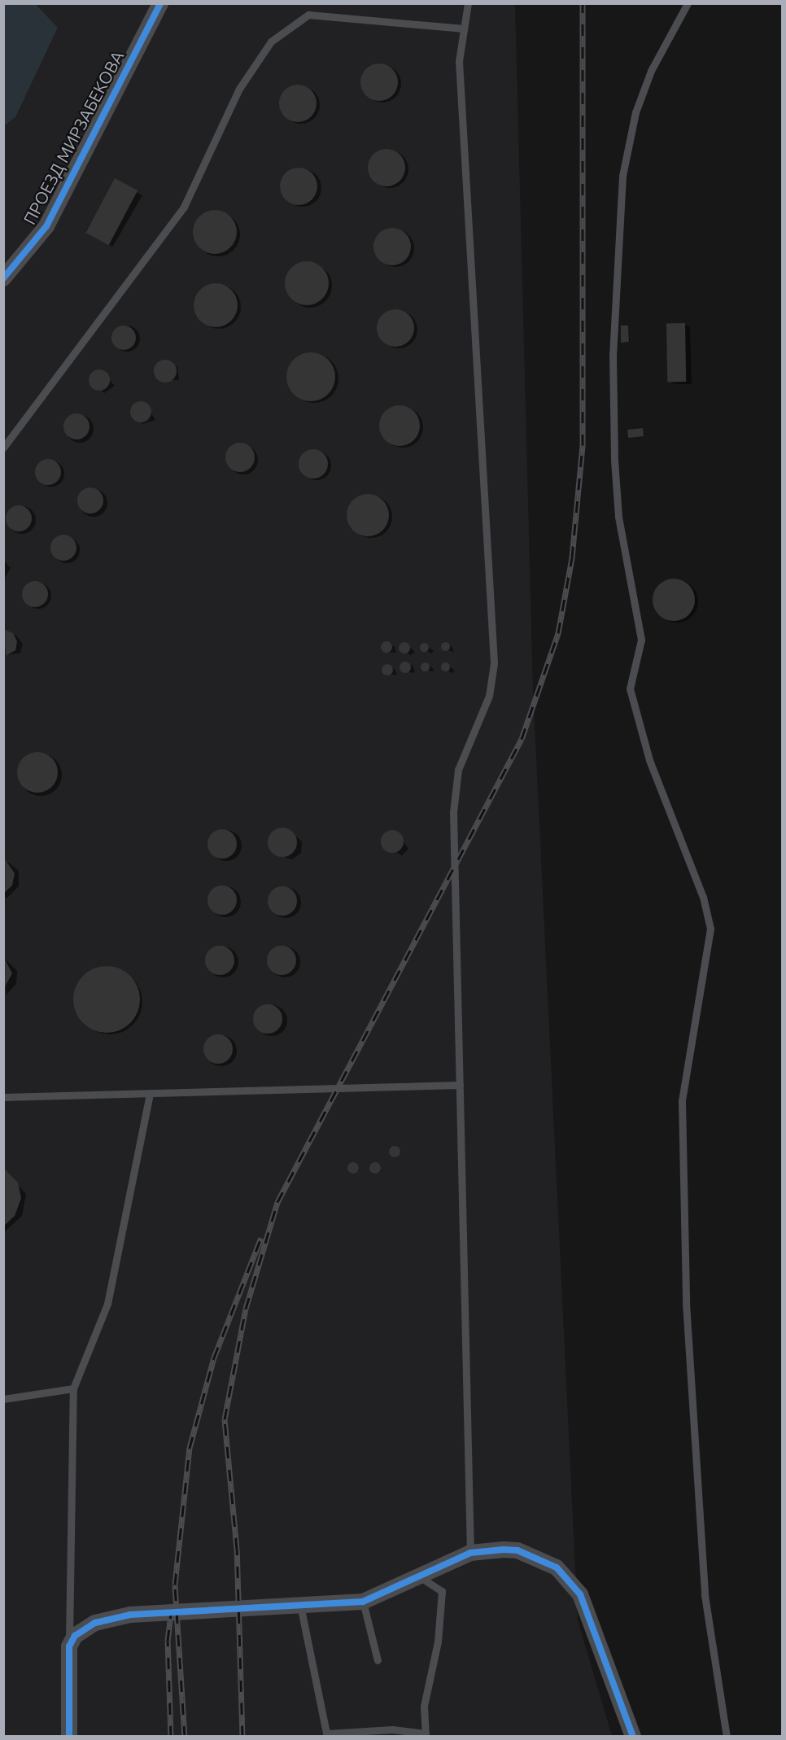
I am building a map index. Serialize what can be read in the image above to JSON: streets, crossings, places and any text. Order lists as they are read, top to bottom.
{
  "streets": {
    "street": ["ПРОЕЗД МИРЗАБЕКОВА"]
  }
}
